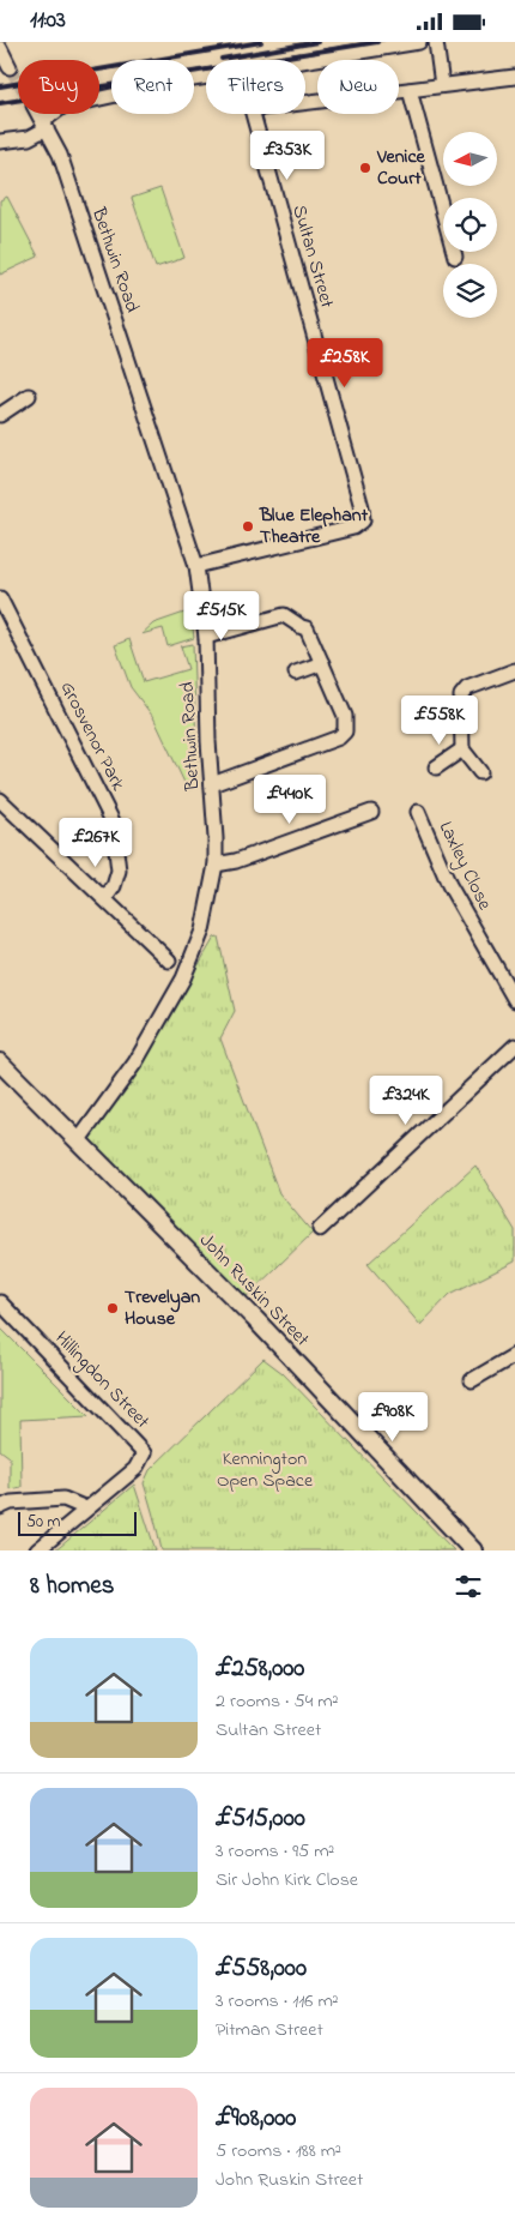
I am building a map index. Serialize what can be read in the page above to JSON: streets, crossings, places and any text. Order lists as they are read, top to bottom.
{
  "streets": {
    "street": [
      "Sultan Street",
      "Bethwin Road",
      "Grosvenor Park",
      "Laxley Close",
      "John Ruskin Street",
      "Hillingdon Street"
    ]
  },
  "crossings": [
    ["Sultan Street", "Bethwin Road"],
    ["Bethwin Road", "John Ruskin Street"]
  ],
  "parks": ["Kennington Open Space"],
  "places": ["Venice Court", "Blue Elephant Theatre", "Trevelyan House"],
  "scale_bar": "50 m",
  "north": "left",
  "page": {
    "status": "11:03",
    "chip": [
      "Buy",
      "Rent",
      "Filters",
      "New"
    ],
    "price": [
      "£353K",
      "£258K",
      "£515K",
      "£558K",
      "£440K",
      "£267K",
      "£324K",
      "£908K"
    ],
    "scale": "50 m",
    "heading": "8 homes",
    "list": [
      {
        "name": "£258,000",
        "note": "2 rooms · 54 m² · Sultan Street"
      },
      {
        "name": "£515,000",
        "note": "3 rooms · 95 m² · Sir John Kirk Close"
      },
      {
        "name": "£558,000",
        "note": "3 rooms · 116 m² · Pitman Street"
      },
      {
        "name": "£908,000",
        "note": "5 rooms · 188 m² · John Ruskin Street"
      }
    ]
  }
}
